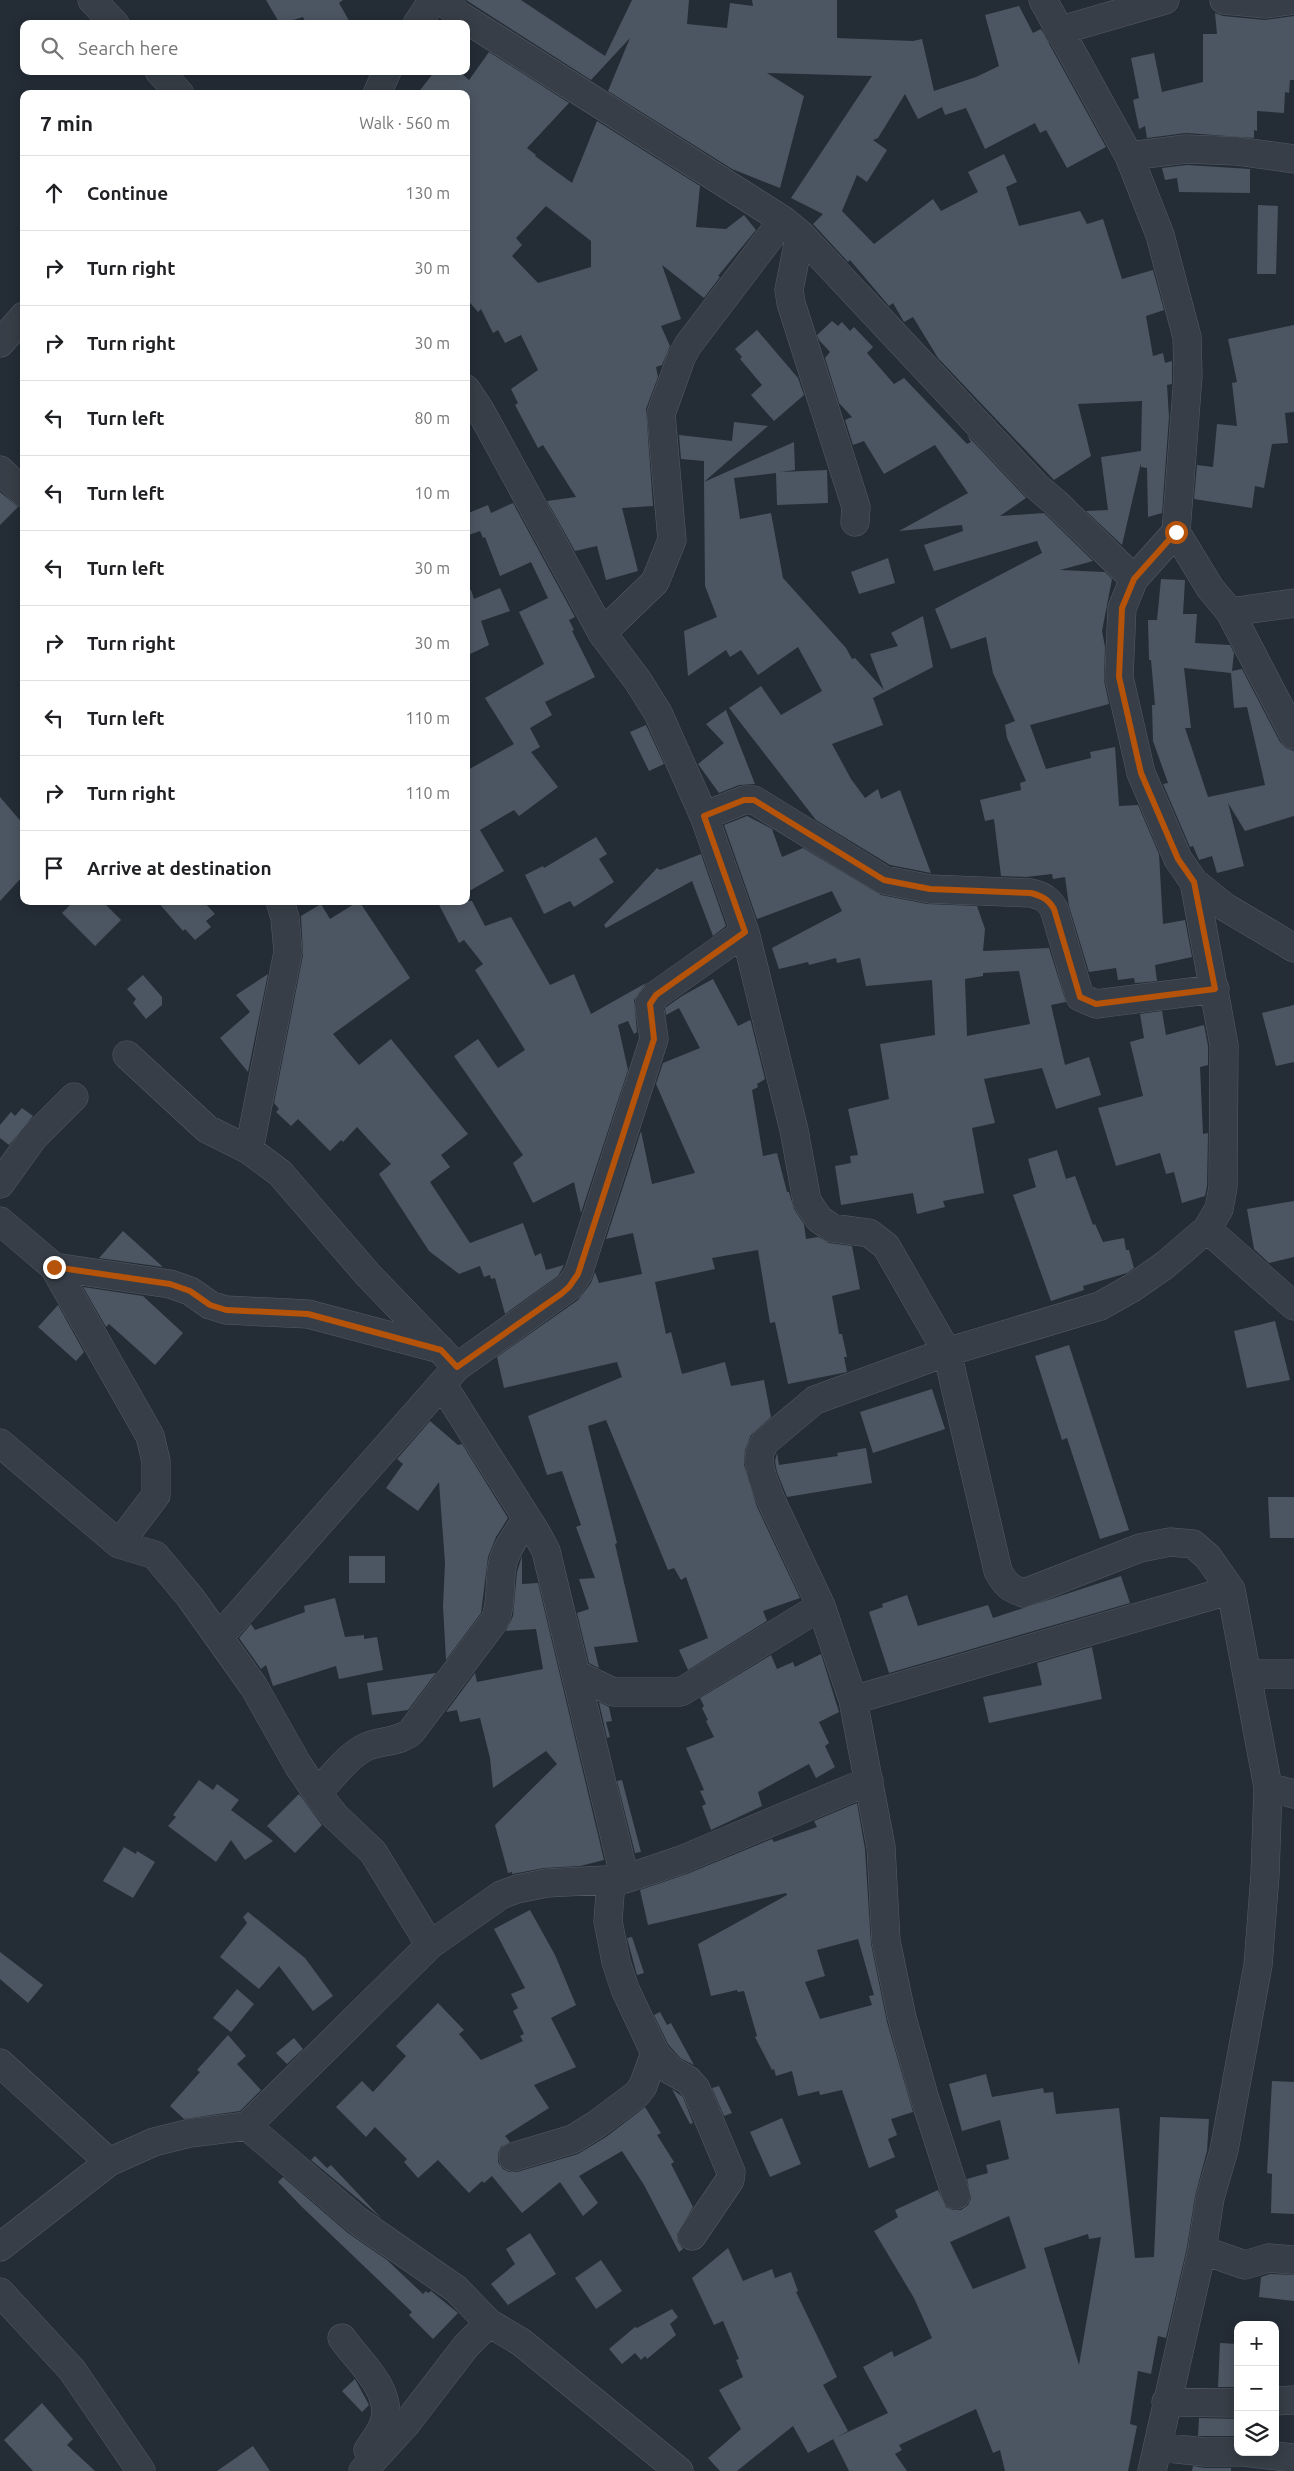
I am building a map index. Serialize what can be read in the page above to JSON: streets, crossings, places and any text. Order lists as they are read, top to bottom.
{
  "page": {
    "search": "Search here",
    "heading": ["7 min", "Walk · 560 m"],
    "list": [
      ["Continue", "130 m"],
      ["Turn right", "30 m"],
      ["Turn right", "30 m"],
      ["Turn left", "80 m"],
      ["Turn left", "10 m"],
      ["Turn left", "30 m"],
      ["Turn right", "30 m"],
      ["Turn left", "110 m"],
      ["Turn right", "110 m"],
      "Arrive at destination"
    ],
    "map_buttons": ["+", "−"]
  }
}
